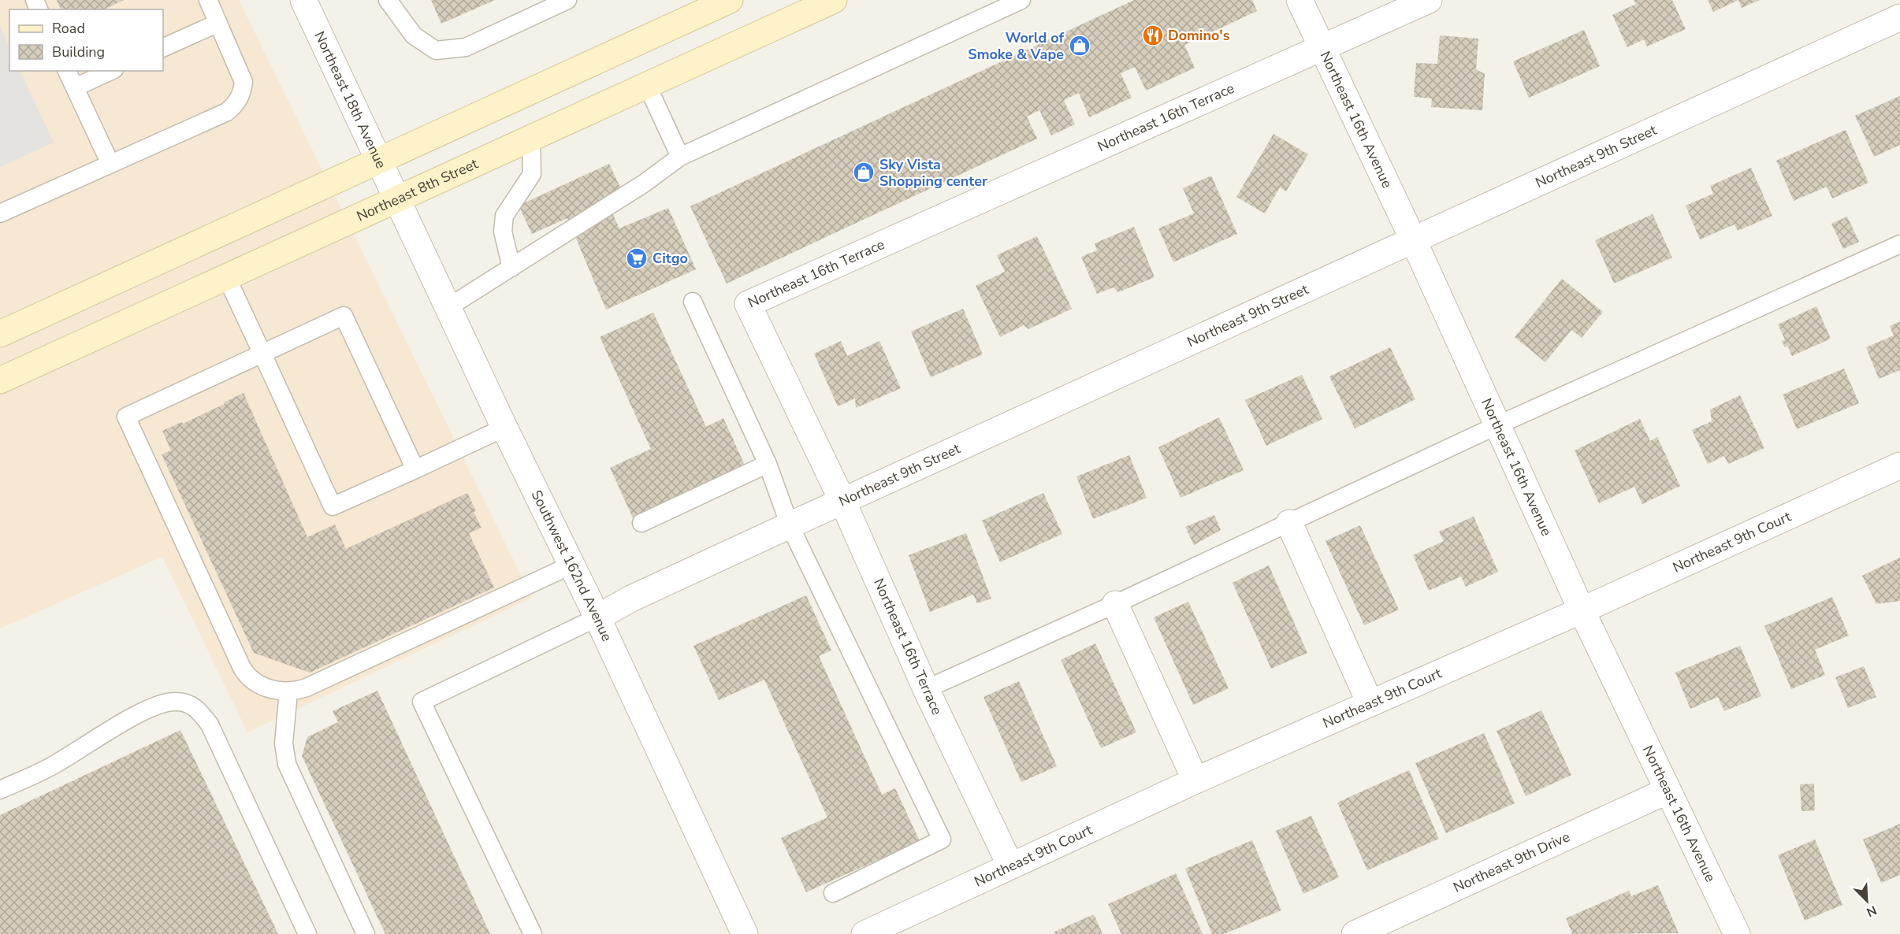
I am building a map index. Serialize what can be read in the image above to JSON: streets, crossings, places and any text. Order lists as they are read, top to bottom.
{
  "streets": {
    "main road": ["Northeast 8th Street"],
    "street": [
      "Northeast 18th Avenue",
      "Northeast 16th Terrace",
      "Northeast 16th Avenue",
      "Northeast 9th Street",
      "Northeast 9th Court",
      "Southwest 162nd Avenue",
      "Northeast 9th Drive"
    ]
  },
  "crossings": [
    ["Northeast 18th Avenue", "Northeast 8th Street"],
    ["Northeast 18th Avenue", "Southwest 162nd Avenue"],
    ["Northeast 16th Terrace", "Northeast 16th Avenue"],
    ["Northeast 16th Terrace", "Northeast 9th Street"],
    ["Northeast 16th Terrace", "Northeast 9th Court"],
    ["Northeast 16th Avenue", "Northeast 9th Street"],
    ["Northeast 16th Avenue", "Northeast 9th Court"],
    ["Northeast 16th Avenue", "Northeast 9th Drive"],
    ["Northeast 9th Street", "Southwest 162nd Avenue"],
    ["Northeast 8th Street", "Southwest 162nd Avenue"]
  ],
  "places": {
    "restaurant": ["Domino's"],
    "shop": ["World of Smoke & Vape", "Sky Vista Shopping center"],
    "supermarket": ["Citgo"]
  },
  "legend": ["Road", "Building"],
  "north": "bottom right"
}
